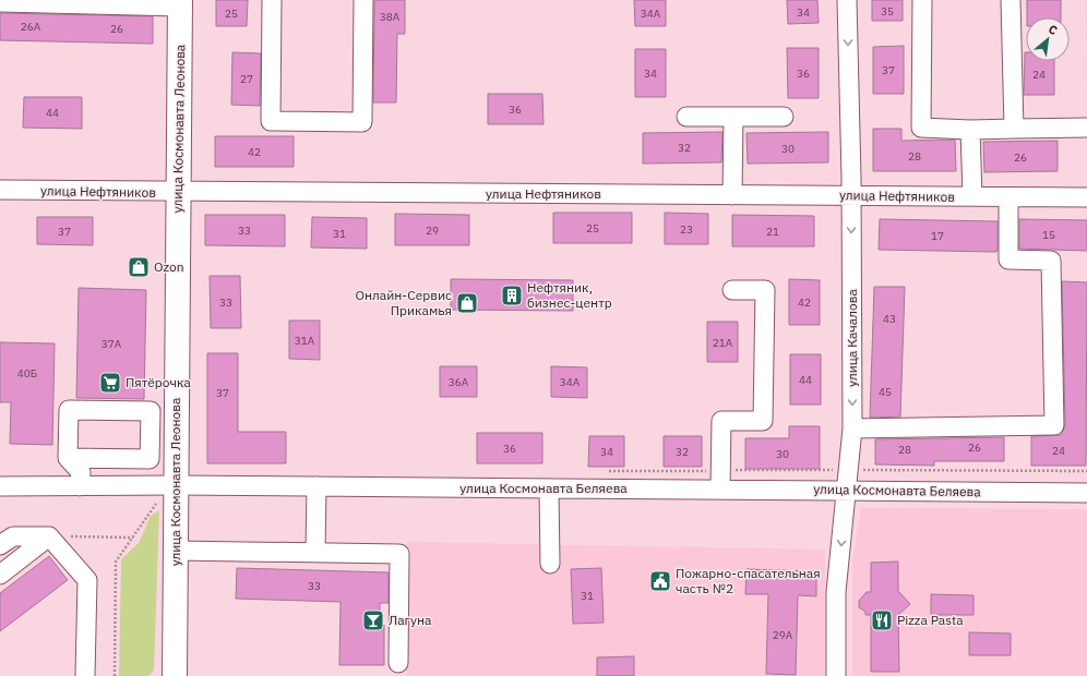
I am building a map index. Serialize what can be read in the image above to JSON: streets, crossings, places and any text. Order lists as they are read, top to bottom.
{
  "streets": {
    "main road": ["улица Космонавта Леонова"],
    "street": ["улица Нефтяников", "улица Качалова", "улица Космонавта Беляева"]
  },
  "crossings": [
    ["улица Космонавта Леонова", "улица Нефтяников"],
    ["улица Космонавта Леонова", "улица Космонавта Беляева"],
    ["улица Нефтяников", "улица Качалова"],
    ["улица Качалова", "улица Космонавта Беляева"]
  ],
  "places": {
    "shop": ["Ozon", "Онлайн-Сервис Прикамья"],
    "building": ["Нефтяник, бизнес-центр"],
    "supermarket": ["Пятёрочка"],
    "public building": ["Пожарно-спасательная часть №2"],
    "bar": ["Лагуна"],
    "restaurant": ["Pizza Pasta"]
  },
  "house_numbers": [
    "35",
    "34",
    "25",
    "34А",
    "38А",
    "26А",
    "26",
    "37",
    "34",
    "36",
    "24",
    "27",
    "36",
    "44",
    "32",
    "30",
    "42",
    "28",
    "26",
    "25",
    "23",
    "33",
    "29",
    "37",
    "21",
    "31",
    "15",
    "17",
    "33",
    "42",
    "43",
    "31А",
    "21А",
    "37А",
    "40Б",
    "44",
    "36А",
    "34А",
    "45",
    "37",
    "26",
    "36",
    "28",
    "24",
    "34",
    "32",
    "30",
    "33",
    "31",
    "29А"
  ],
  "north": "top right"
}
